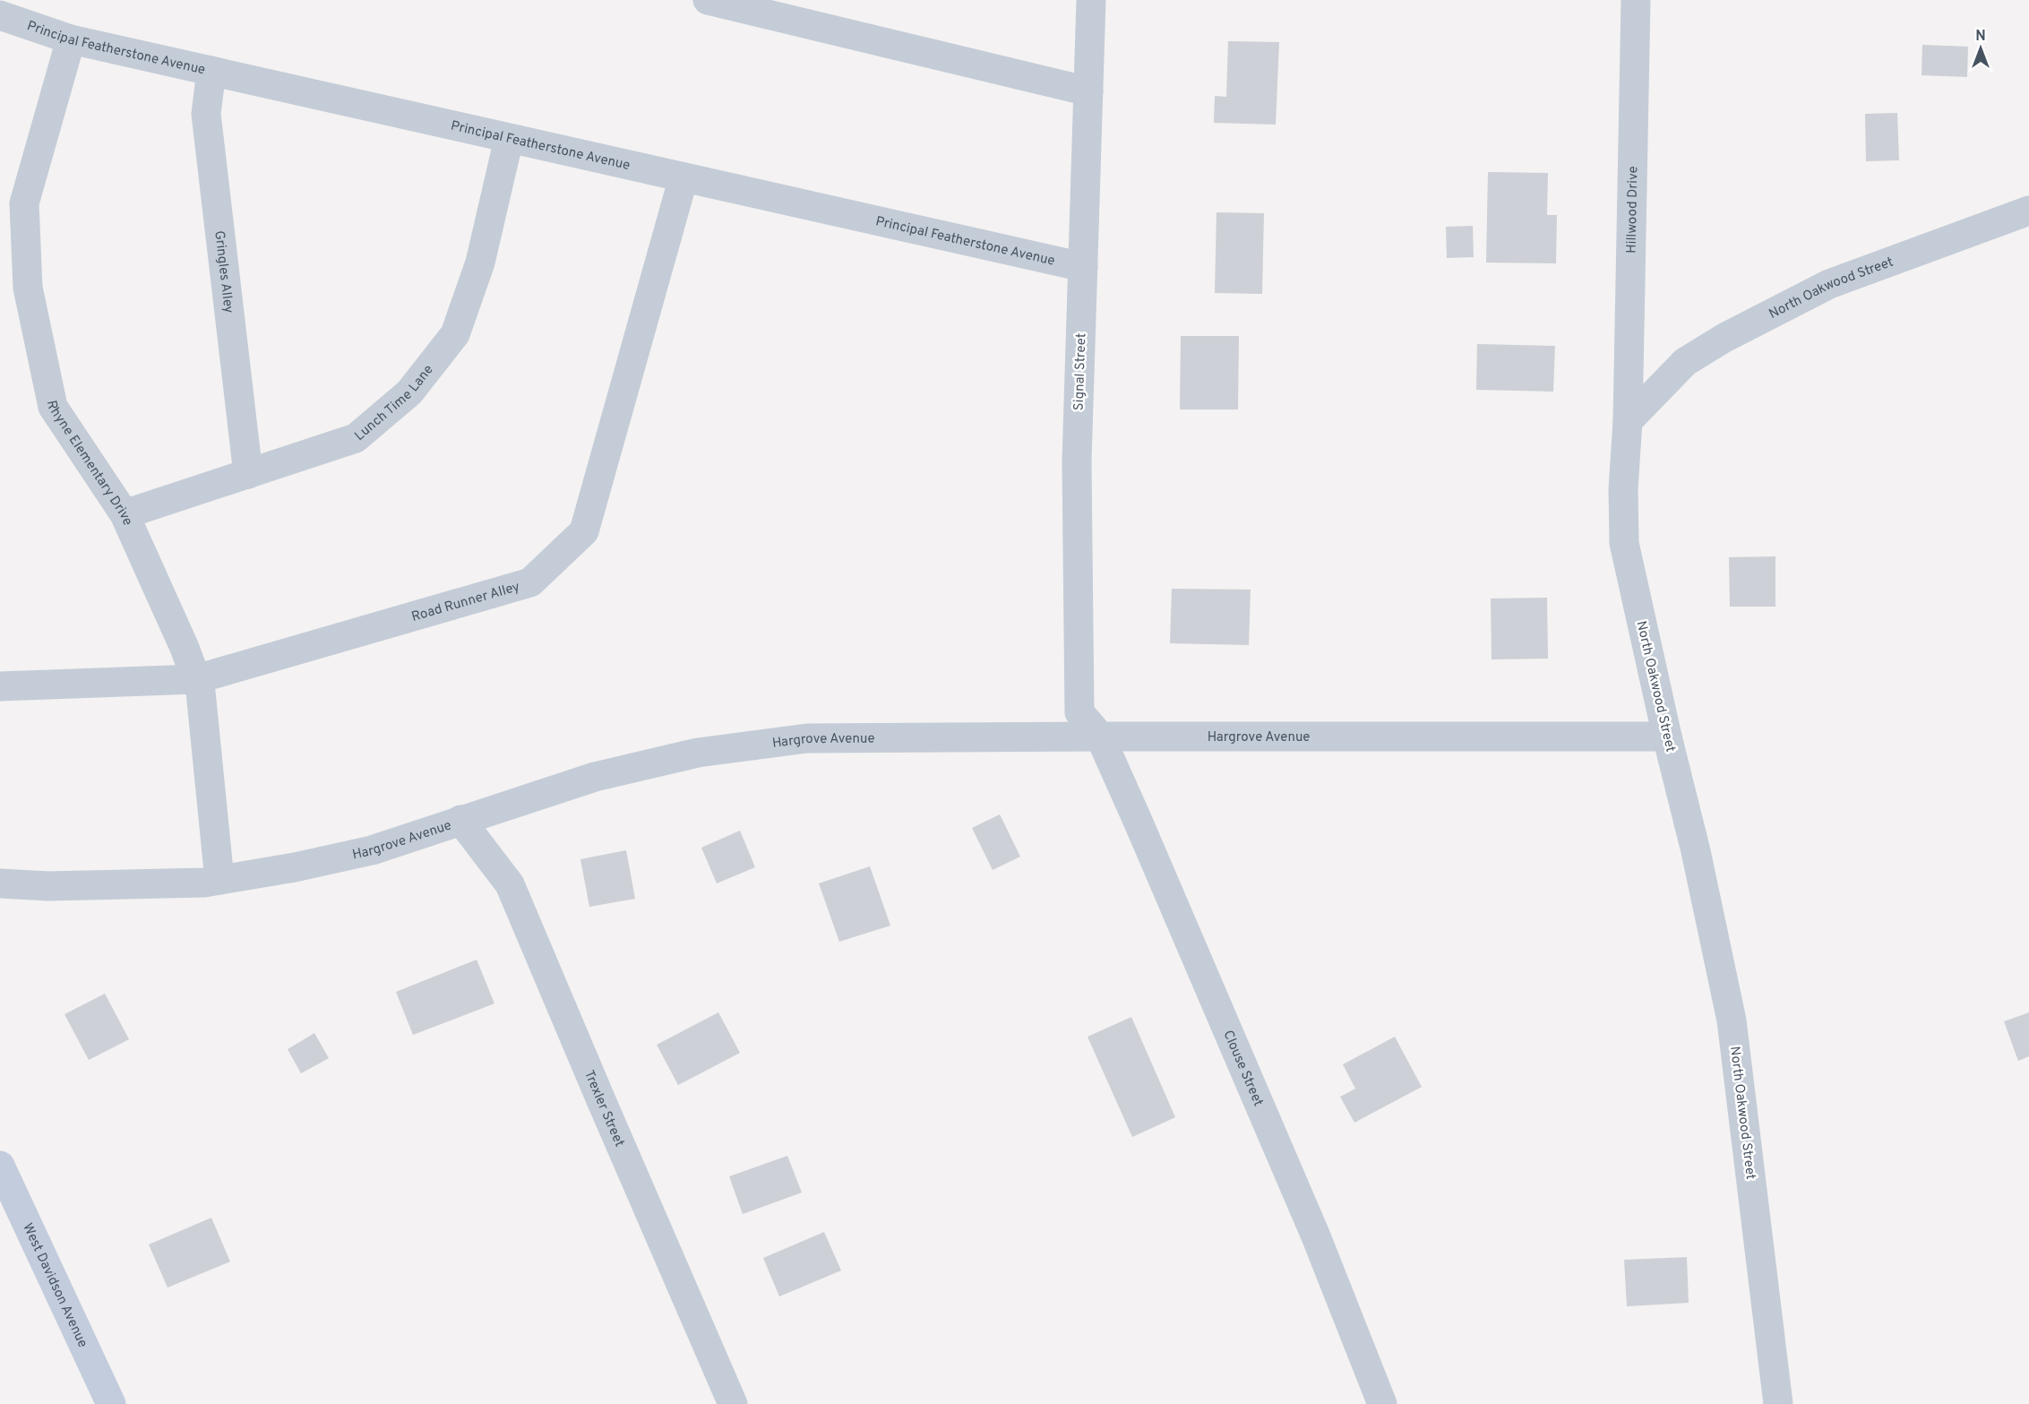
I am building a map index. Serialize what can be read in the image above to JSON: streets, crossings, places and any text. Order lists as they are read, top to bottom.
{
  "streets": {
    "street": [
      "Principal Featherstone Avenue",
      "Hillwood Drive",
      "Gringles Alley",
      "North Oakwood Street",
      "Signal Street",
      "Lunch Time Lane",
      "Rhyne Elementary Drive",
      "Road Runner Alley",
      "Hargrove Avenue",
      "Clouse Street",
      "Trexler Street",
      "West Davidson Avenue"
    ]
  },
  "crossings": [
    ["Principal Featherstone Avenue", "Gringles Alley"],
    ["Principal Featherstone Avenue", "Signal Street"],
    ["Principal Featherstone Avenue", "Lunch Time Lane"],
    ["Principal Featherstone Avenue", "Rhyne Elementary Drive"],
    ["Principal Featherstone Avenue", "Road Runner Alley"],
    ["Hillwood Drive", "North Oakwood Street"],
    ["Gringles Alley", "Lunch Time Lane"],
    ["North Oakwood Street", "Hargrove Avenue"],
    ["Signal Street", "Hargrove Avenue"],
    ["Signal Street", "Clouse Street"],
    ["Lunch Time Lane", "Rhyne Elementary Drive"],
    ["Rhyne Elementary Drive", "Road Runner Alley"],
    ["Rhyne Elementary Drive", "Hargrove Avenue"],
    ["Hargrove Avenue", "Clouse Street"],
    ["Hargrove Avenue", "Trexler Street"]
  ],
  "north": "top"
}
